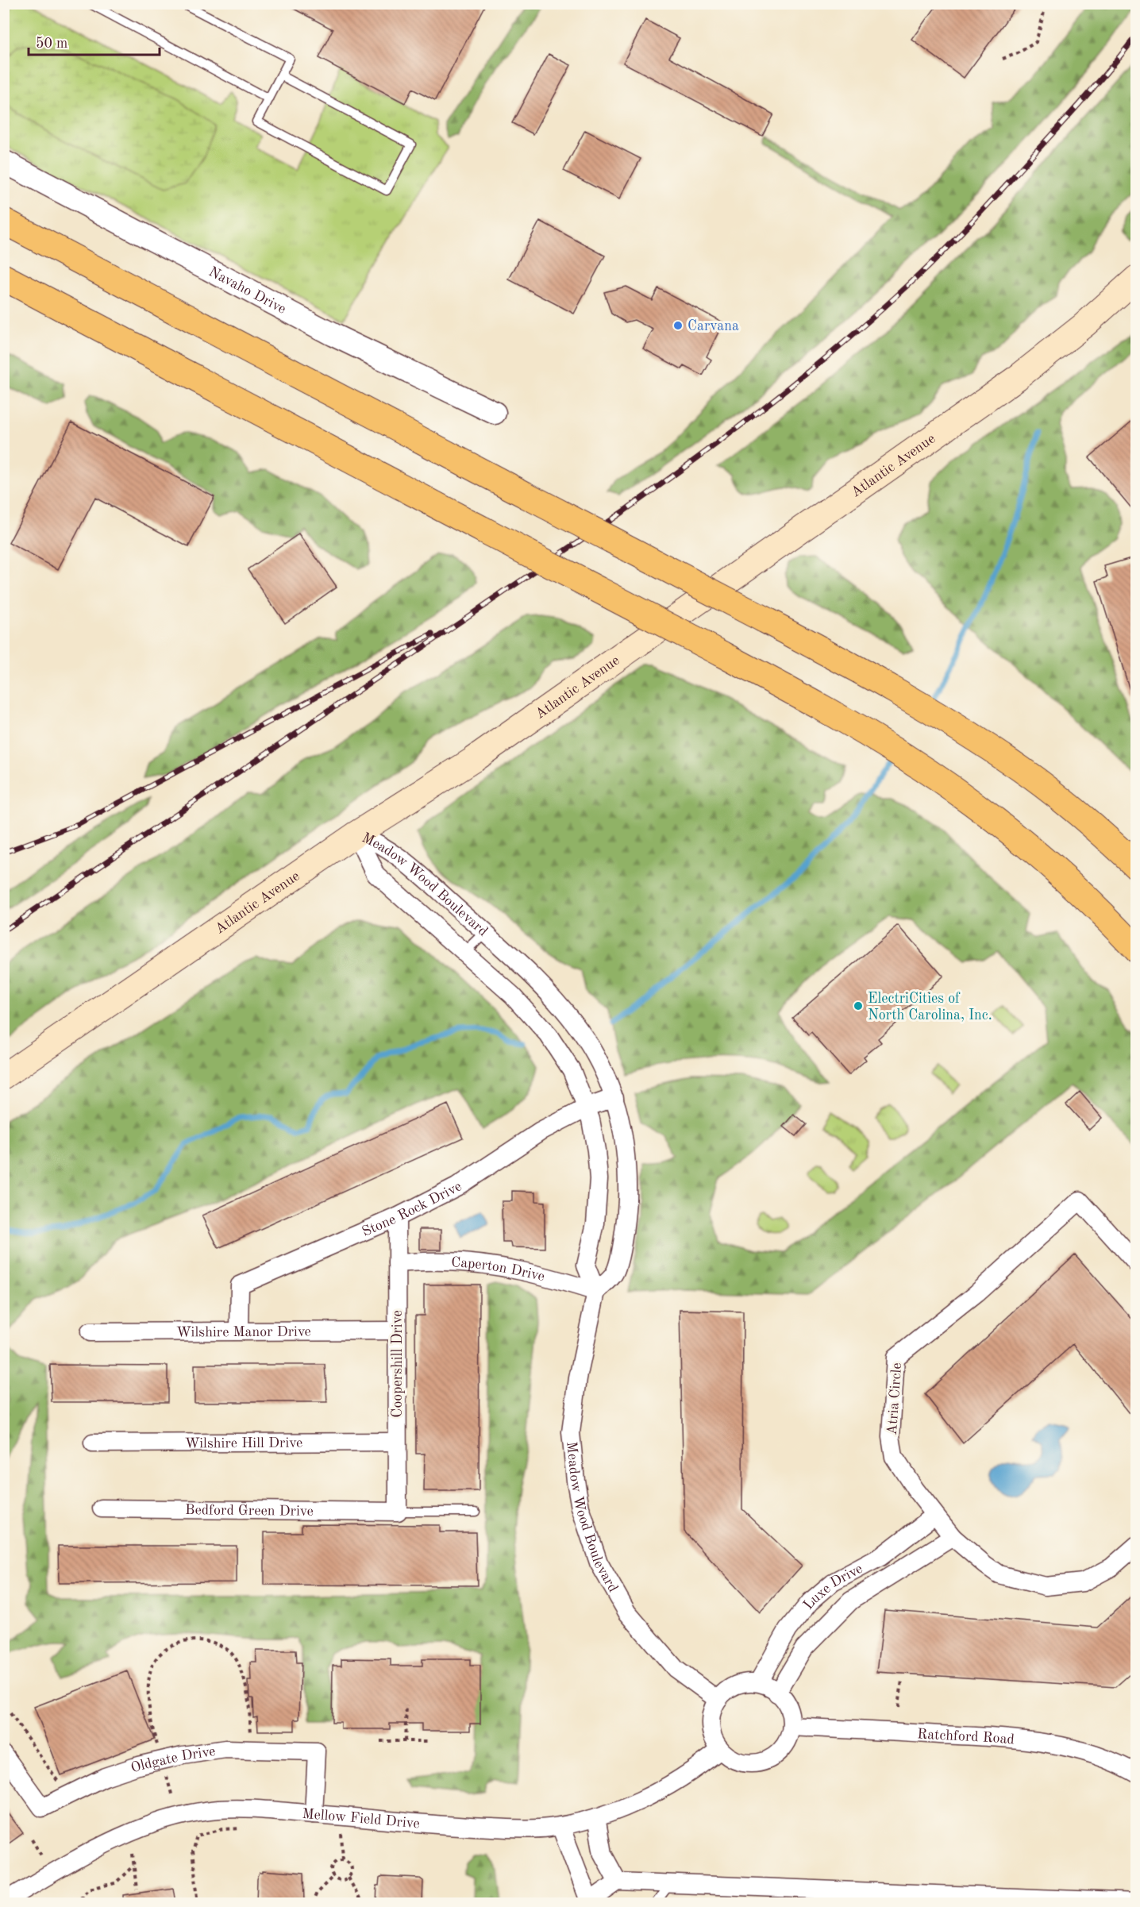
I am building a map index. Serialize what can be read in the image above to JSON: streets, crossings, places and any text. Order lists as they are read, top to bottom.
{
  "streets": {
    "main road": ["Atlantic Avenue"],
    "street": [
      "Navaho Drive",
      "Meadow Wood Boulevard",
      "Stone Rock Drive",
      "Caperton Drive",
      "Wilshire Manor Drive",
      "Coopershill Drive",
      "Atria Circle",
      "Wilshire Hill Drive",
      "Bedford Green Drive",
      "Luxe Drive",
      "Ratchford Road",
      "Oldgate Drive",
      "Mellow Field Drive"
    ]
  },
  "crossings": [
    ["Atlantic Avenue", "Meadow Wood Boulevard"],
    ["Meadow Wood Boulevard", "Stone Rock Drive"],
    ["Meadow Wood Boulevard", "Caperton Drive"],
    ["Meadow Wood Boulevard", "Luxe Drive"],
    ["Meadow Wood Boulevard", "Ratchford Road"],
    ["Meadow Wood Boulevard", "Mellow Field Drive"],
    ["Stone Rock Drive", "Wilshire Manor Drive"],
    ["Stone Rock Drive", "Coopershill Drive"],
    ["Caperton Drive", "Coopershill Drive"],
    ["Wilshire Manor Drive", "Coopershill Drive"],
    ["Coopershill Drive", "Wilshire Hill Drive"],
    ["Coopershill Drive", "Bedford Green Drive"],
    ["Atria Circle", "Luxe Drive"],
    ["Luxe Drive", "Ratchford Road"],
    ["Luxe Drive", "Mellow Field Drive"],
    ["Ratchford Road", "Mellow Field Drive"],
    ["Oldgate Drive", "Mellow Field Drive"]
  ],
  "places": ["Carvana", "ElectriCities of North Carolina, Inc."],
  "scale_bar": "50 m"
}
